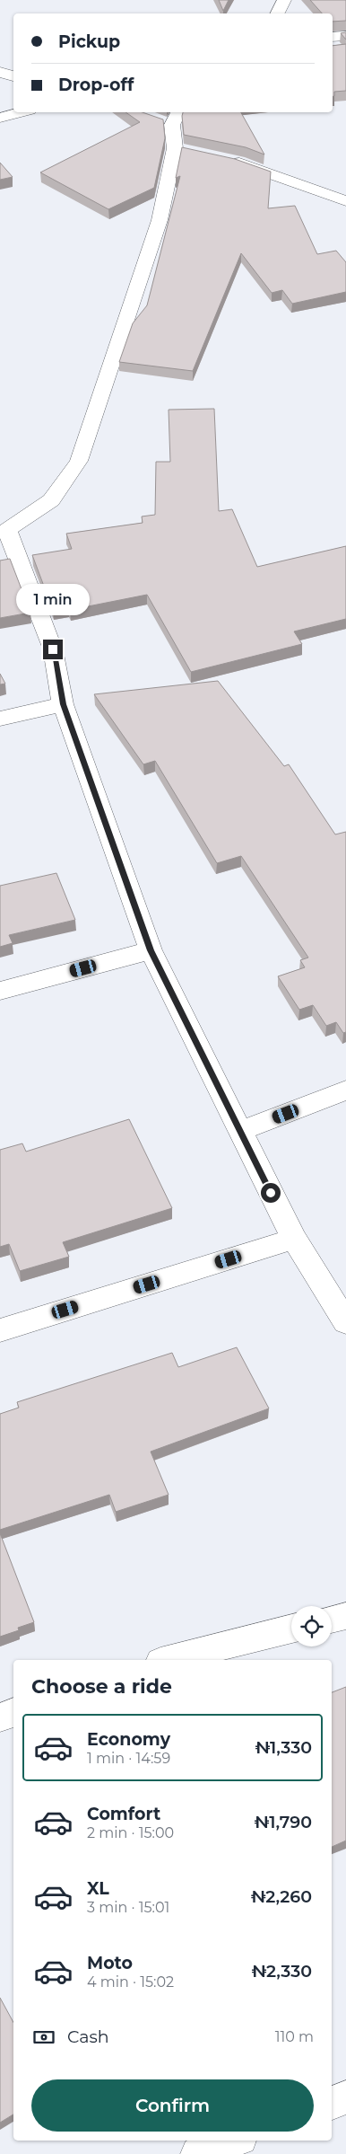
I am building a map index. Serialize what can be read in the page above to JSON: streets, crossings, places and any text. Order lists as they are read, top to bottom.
{
  "page": {
    "banner": ["Pickup", "Drop-off"],
    "bubble": "1 min",
    "heading": "Choose a ride",
    "list": [
      {
        "name": "Economy",
        "note": "1 min · 14:59",
        "value": "₦1,330"
      },
      {
        "name": "Comfort",
        "note": "2 min · 15:00",
        "value": "₦1,790"
      },
      {
        "name": "XL",
        "note": "3 min · 15:01",
        "value": "₦2,260"
      },
      {
        "name": "Moto",
        "note": "4 min · 15:02",
        "value": "₦2,330"
      }
    ],
    "pay": ["Cash", "110 m"],
    "buttons": "Confirm"
  }
}
